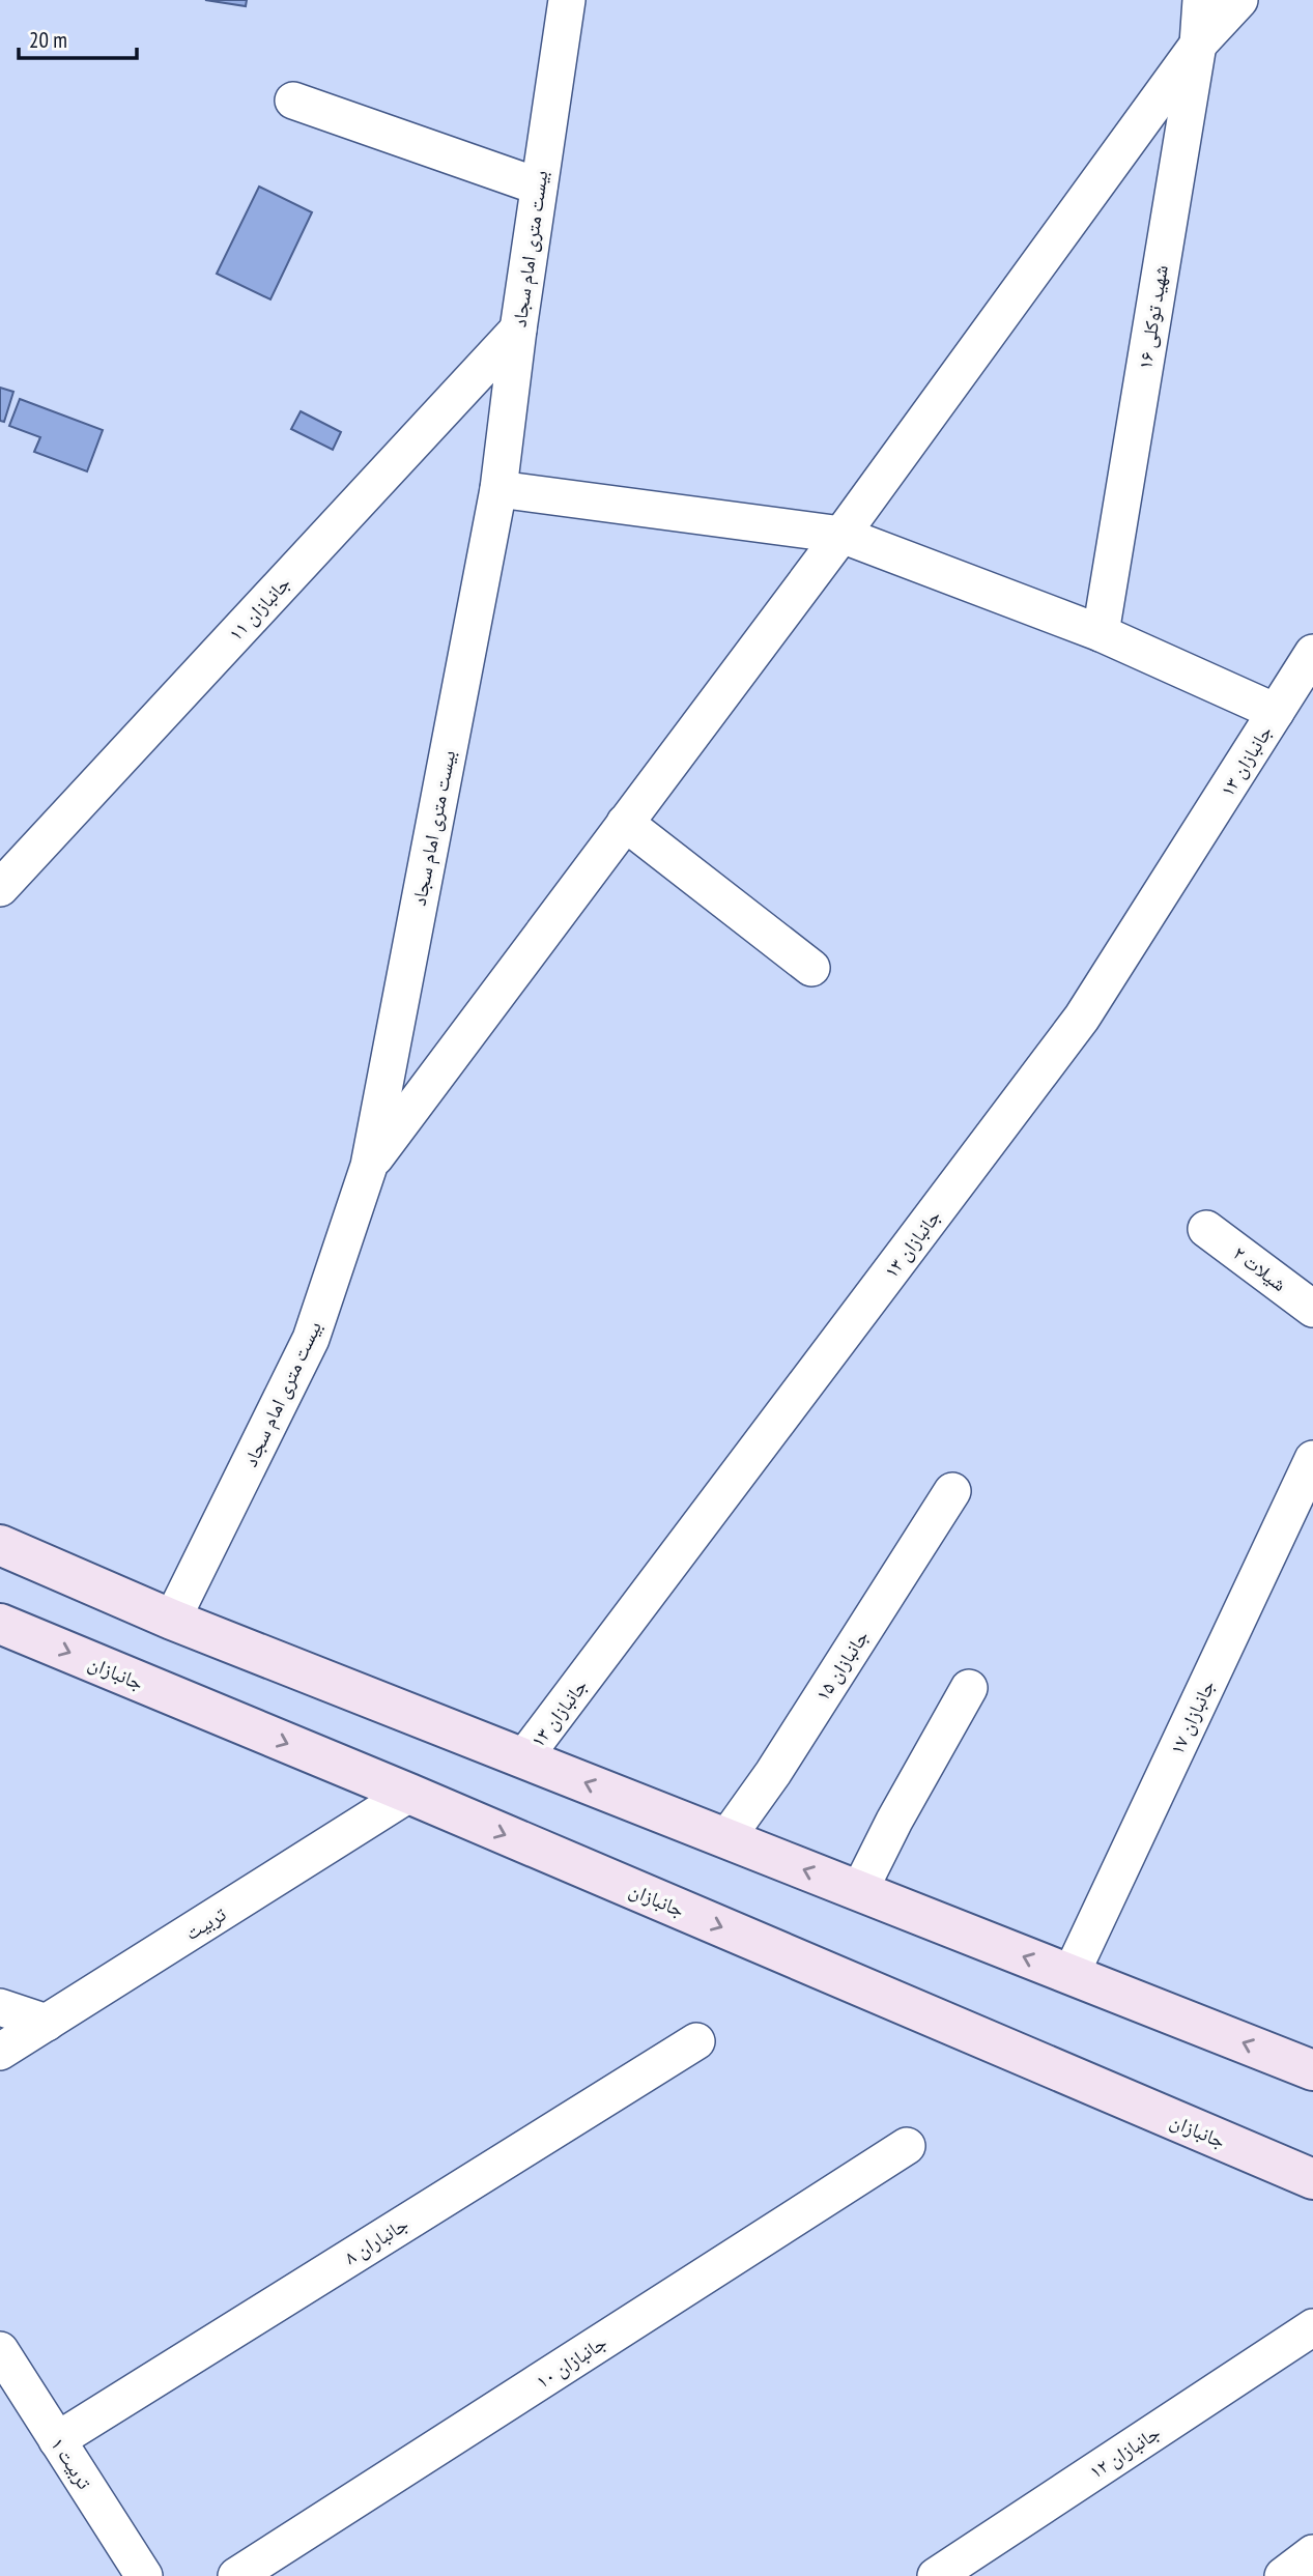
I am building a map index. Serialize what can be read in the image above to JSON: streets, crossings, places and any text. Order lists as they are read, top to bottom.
{
  "streets": {
    "main road": ["جانبازان"],
    "street": [
      "بیست متری امام سجاد",
      "شهید توکلی ۱۶",
      "جانبازان ۱۱",
      "جانبازان ۱۳",
      "شیلات ۲",
      "جانبازان ۱۵",
      "جانبازان ۱۷",
      "تربیت",
      "جانباران ۸",
      "جانبازان ۱۰",
      "جانبازان ۱۲",
      "تربیت ۱"
    ]
  },
  "crossings": [
    ["بیست متری امام سجاد", "جانبازان ۱۱"],
    ["جانبازان", "تربیت"],
    ["جانباران ۸", "تربیت ۱"]
  ],
  "scale_bar": "20 m"
}
